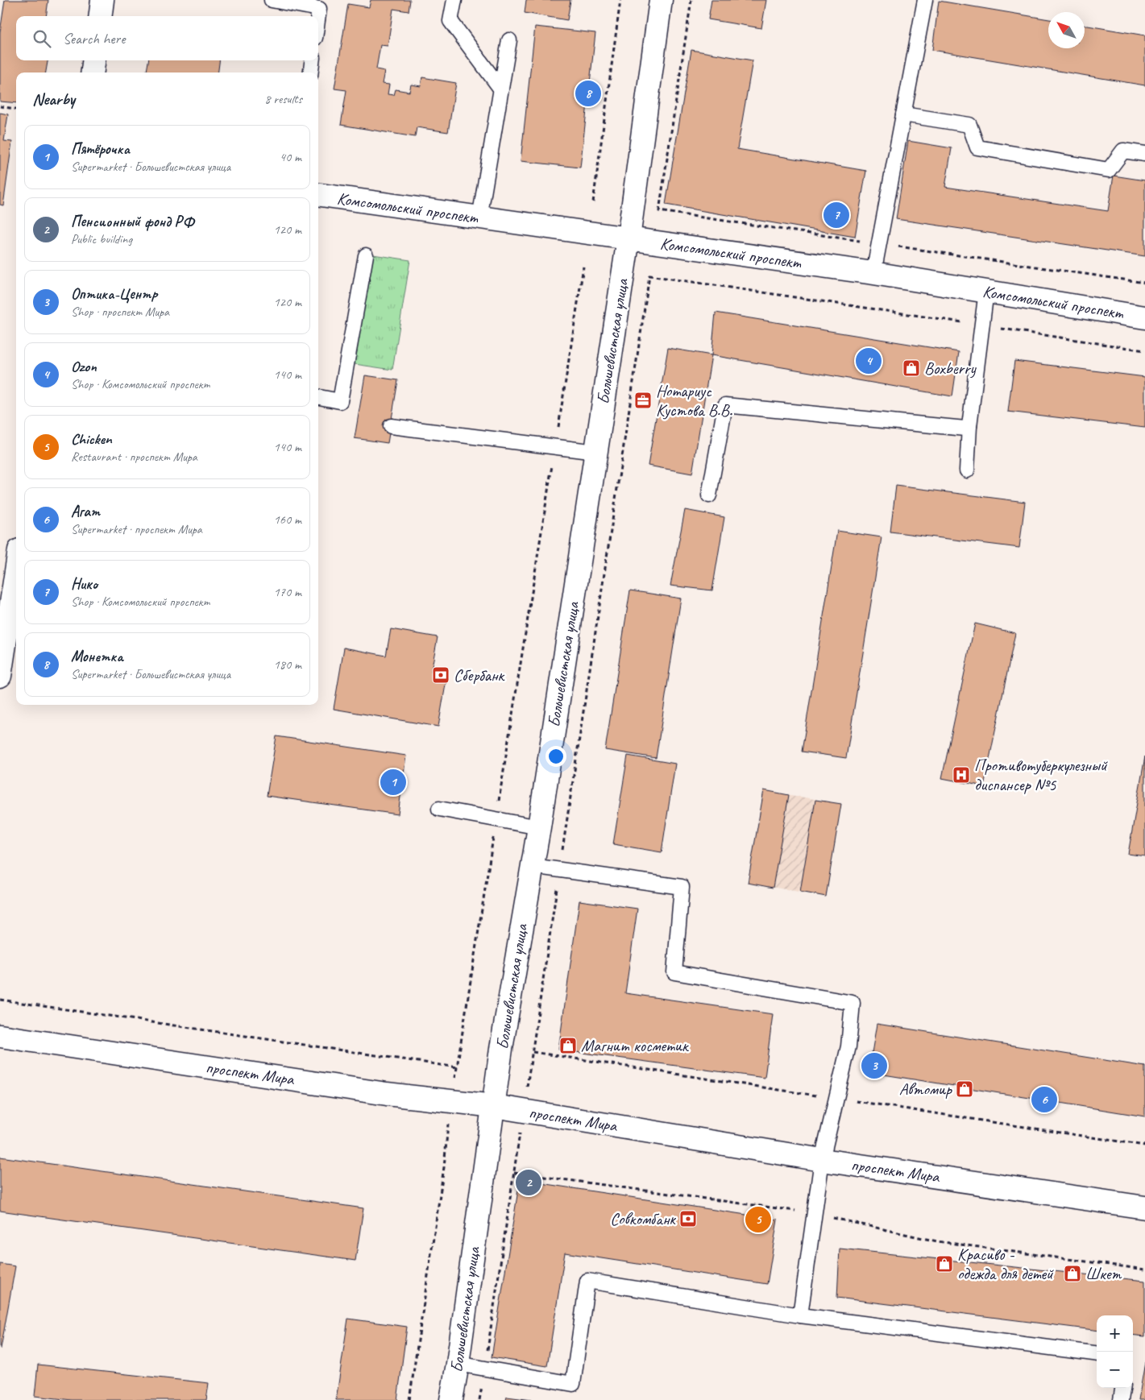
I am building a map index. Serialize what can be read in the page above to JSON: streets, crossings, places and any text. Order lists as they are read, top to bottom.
{
  "streets": {
    "street": ["Комсомольский проспект", "Большевистская улица", "проспект Мира"]
  },
  "crossings": [
    ["Комсомольский проспект", "Большевистская улица"],
    ["Большевистская улица", "проспект Мира"]
  ],
  "places": {
    "shop": [
      "Boxberry",
      "Магнит косметик",
      "Автомир",
      "Красиво - одежда для детей",
      "Шкет"
    ],
    "office": ["Нотариус Кустова В.В."],
    "bank": ["Сбербанк", "Совкомбанк"],
    "hospital": ["Противотуберкулезный диспансер №5"]
  },
  "north": "top left",
  "page": {
    "search": "Search here",
    "heading": ["Nearby", "8 results"],
    "pins": [
      "8",
      "7",
      "4",
      "1",
      "3",
      "6",
      "2",
      "5"
    ],
    "list": [
      {
        "mark": "1",
        "name": "Пятёрочка",
        "note": "Supermarket · Большевистская улица",
        "value": "40 m"
      },
      {
        "mark": "2",
        "name": "Пенсионный фонд РФ",
        "note": "Public building",
        "value": "120 m"
      },
      {
        "mark": "3",
        "name": "Оптика-Центр",
        "note": "Shop · проспект Мира",
        "value": "120 m"
      },
      {
        "mark": "4",
        "name": "Ozon",
        "note": "Shop · Комсомольский проспект",
        "value": "140 m"
      },
      {
        "mark": "5",
        "name": "Chicken",
        "note": "Restaurant · проспект Мира",
        "value": "140 m"
      },
      {
        "mark": "6",
        "name": "Агат",
        "note": "Supermarket · проспект Мира",
        "value": "160 m"
      },
      {
        "mark": "7",
        "name": "Нико",
        "note": "Shop · Комсомольский проспект",
        "value": "170 m"
      },
      {
        "mark": "8",
        "name": "Монетка",
        "note": "Supermarket · Большевистская улица",
        "value": "180 m"
      }
    ],
    "map_buttons": ["+", "−"]
  }
}
